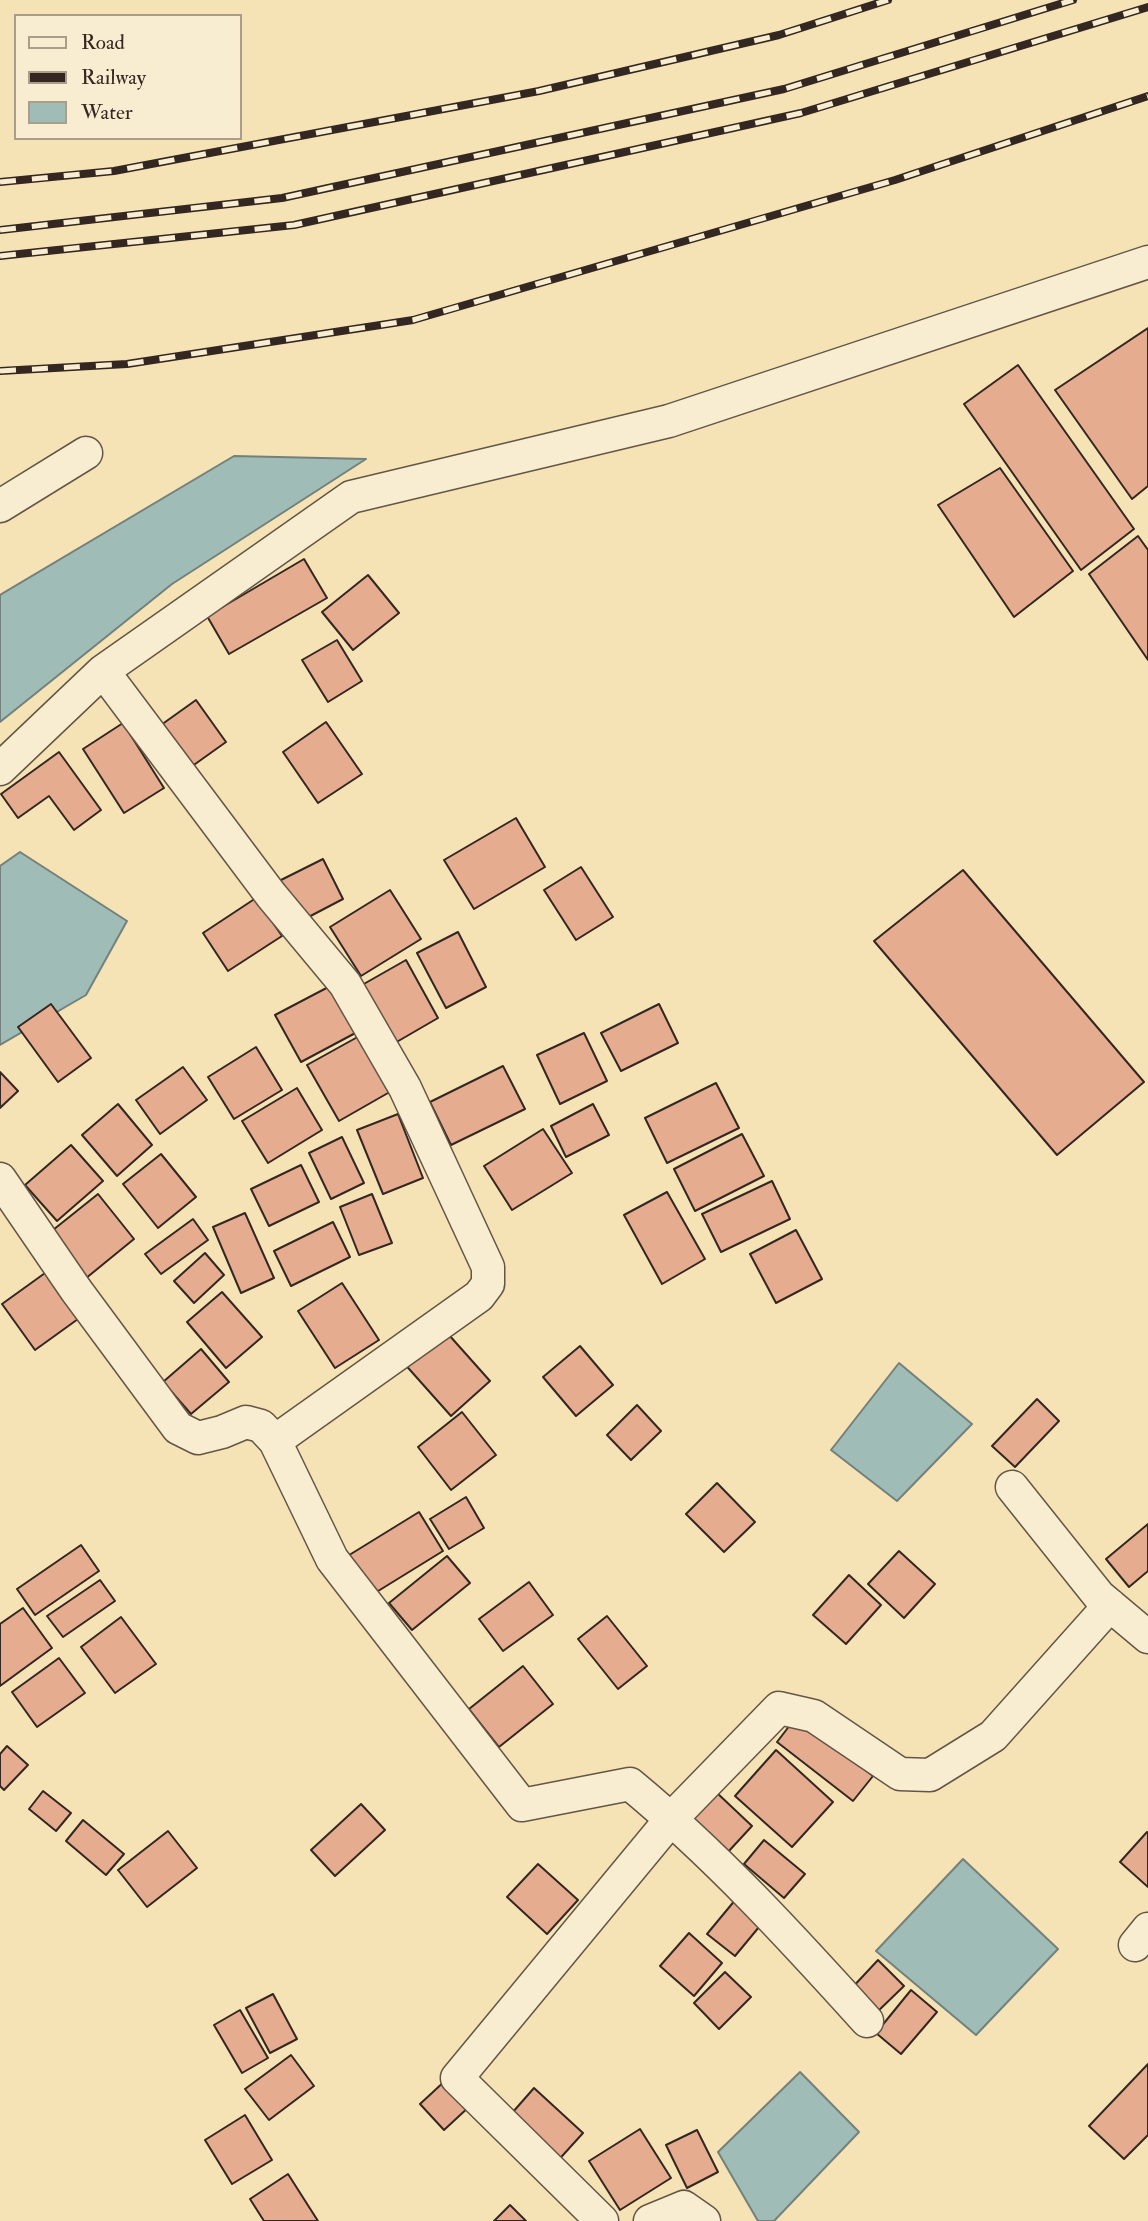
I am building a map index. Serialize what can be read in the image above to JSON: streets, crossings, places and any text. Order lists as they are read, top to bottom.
{
  "legend": ["Road", "Railway", "Water"]
}
